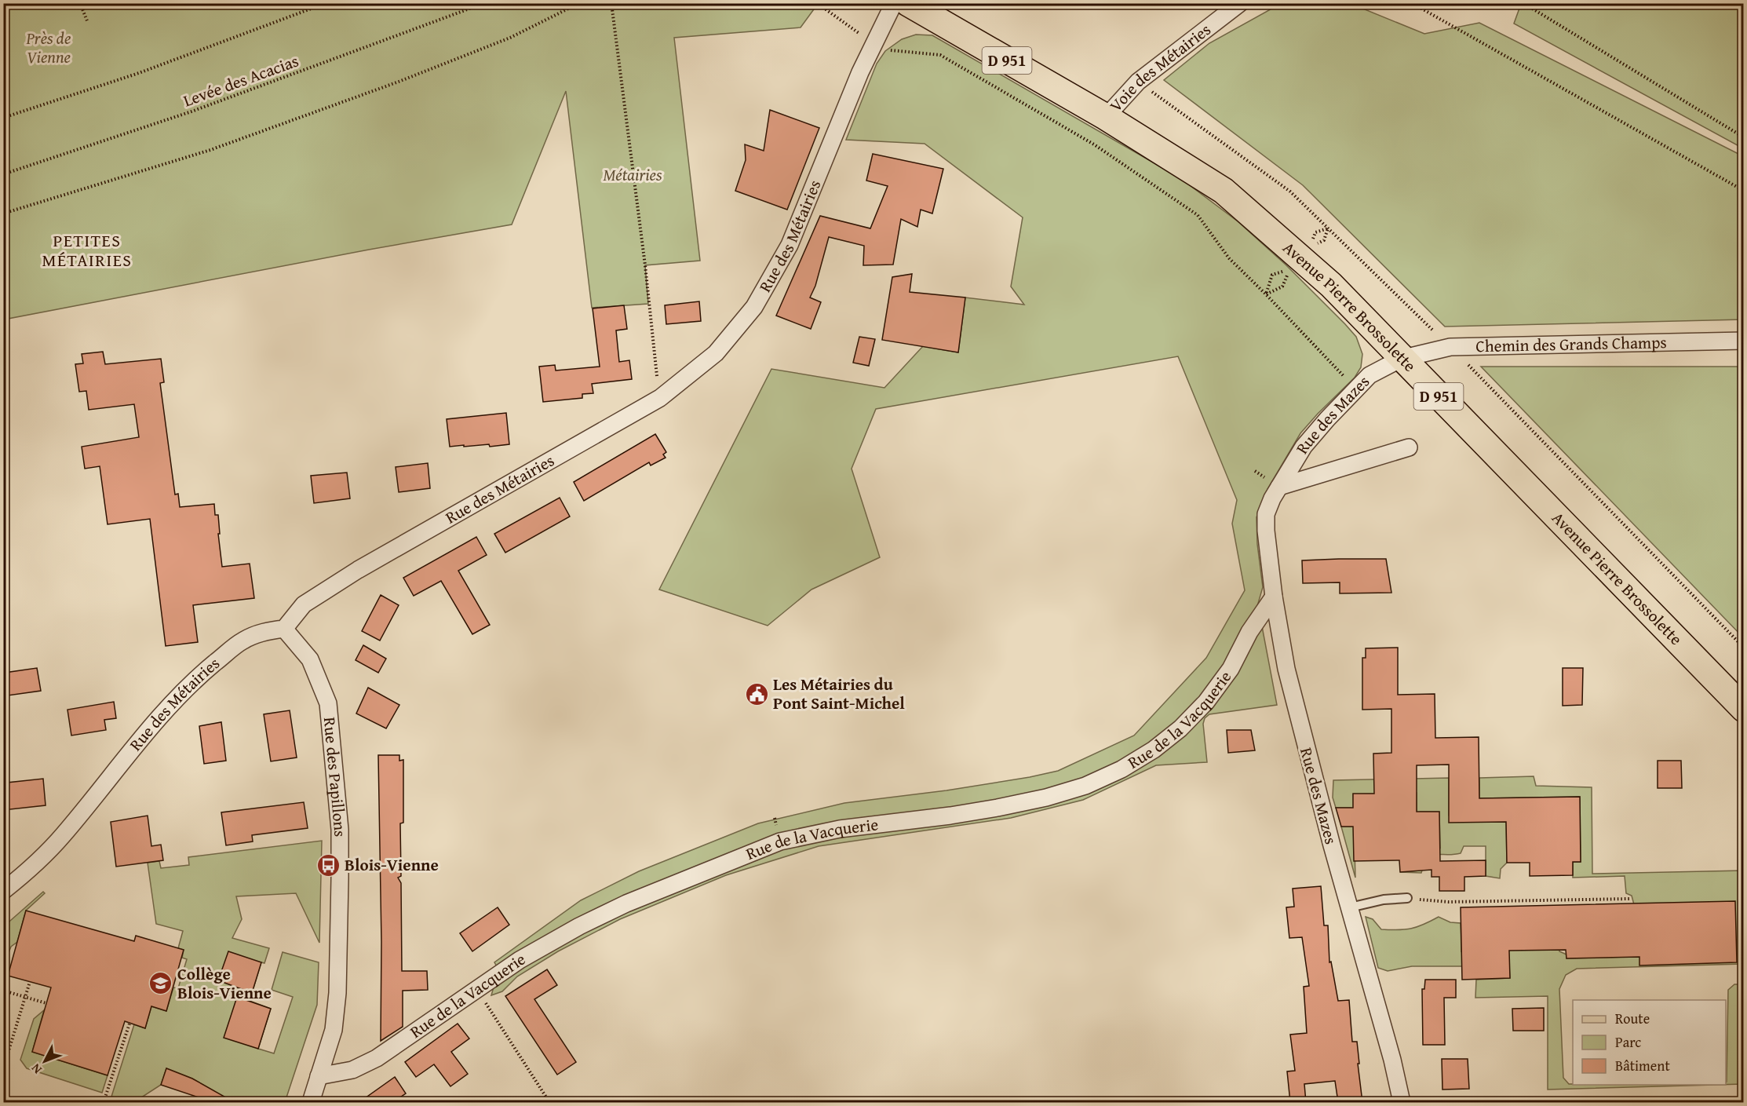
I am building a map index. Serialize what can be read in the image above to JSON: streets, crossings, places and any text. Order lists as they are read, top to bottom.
{
  "streets": {
    "main road": ["D 951", "Avenue Pierre Brossolette"],
    "street": [
      "Voie des Métairies",
      "Rue des Métairies",
      "Chemin des Grands Champs",
      "Rue des Mazes",
      "Rue de la Vacquerie",
      "Rue des Papillons"
    ],
    "path": ["Levée des Acacias"]
  },
  "crossings": [
    ["D 951", "Voie des Métairies"],
    ["D 951", "Avenue Pierre Brossolette"],
    ["Voie des Métairies", "Avenue Pierre Brossolette"],
    ["Rue des Métairies", "Rue des Papillons"],
    ["Avenue Pierre Brossolette", "Chemin des Grands Champs"],
    ["Avenue Pierre Brossolette", "Rue des Mazes"],
    ["Chemin des Grands Champs", "Rue des Mazes"],
    ["Rue des Mazes", "Rue de la Vacquerie"],
    ["Rue de la Vacquerie", "Rue des Papillons"]
  ],
  "districts": ["PETITES MÉTAIRIES"],
  "parks": ["Près de Vienne", "Métairies"],
  "places": {
    "public building": ["Les Métairies du Pont Saint-Michel"],
    "bus stop": ["Blois-Vienne"],
    "school or university": ["Collège Blois-Vienne"]
  },
  "legend": ["Route", "Parc", "Bâtiment"],
  "north": "bottom left"
}
